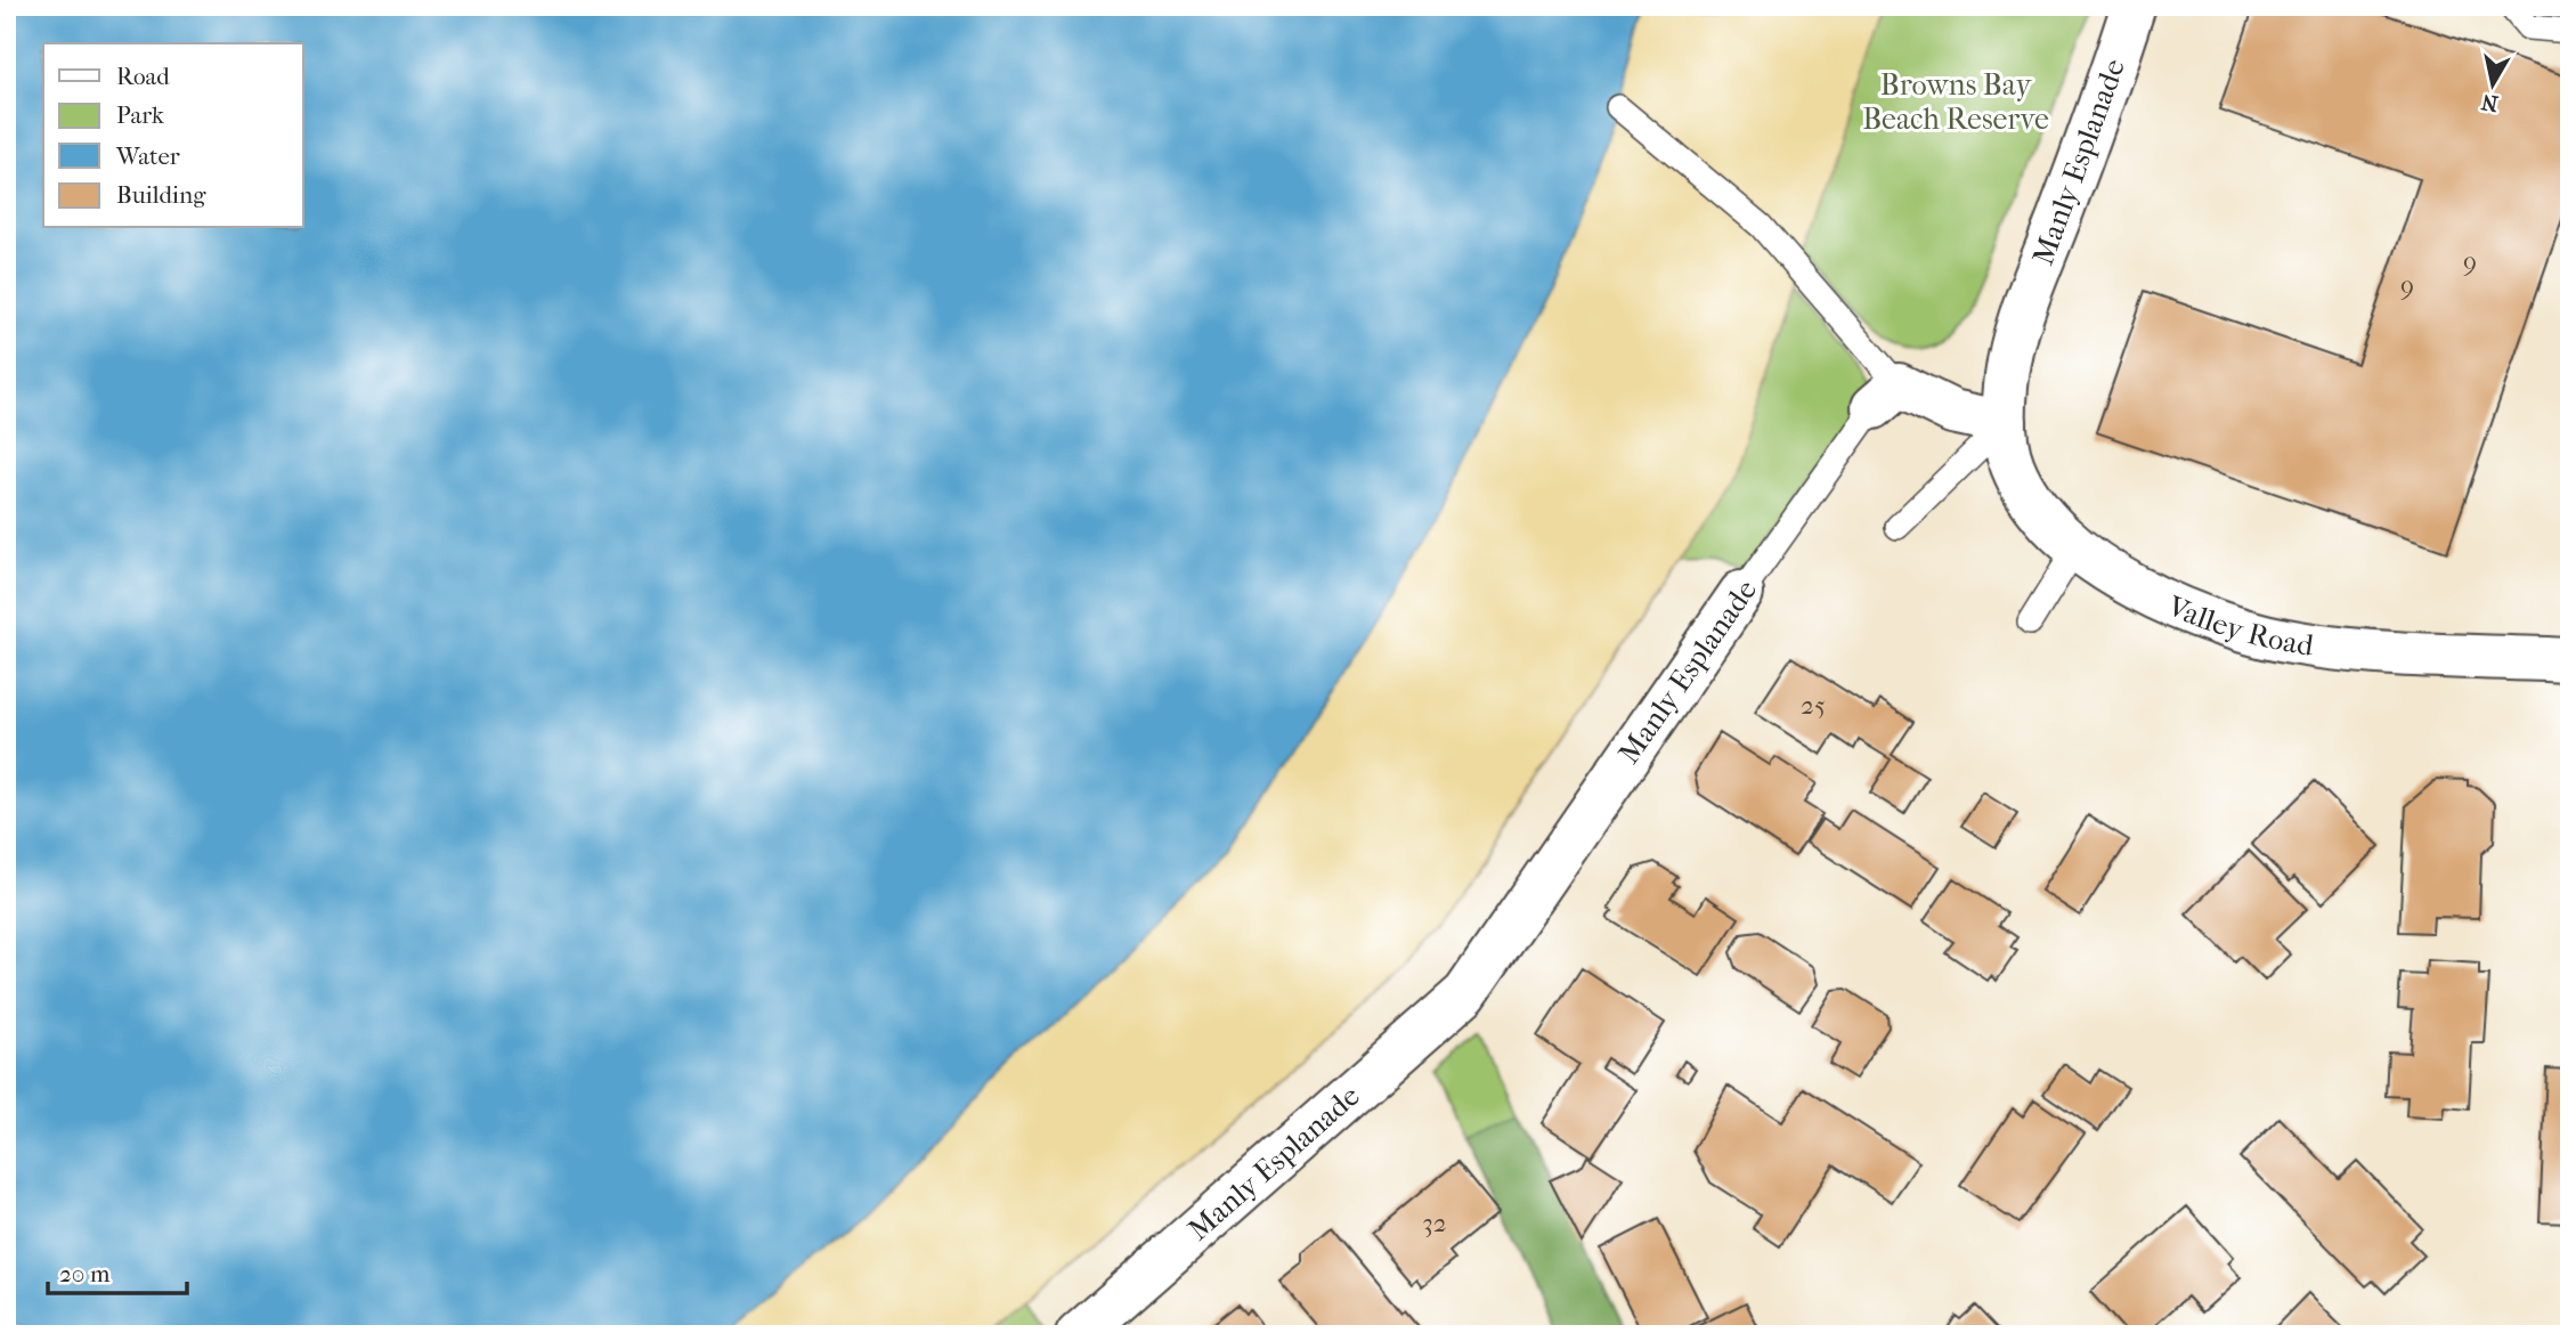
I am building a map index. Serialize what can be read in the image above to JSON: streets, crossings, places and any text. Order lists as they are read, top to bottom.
{
  "streets": {
    "street": ["Manly Esplanade", "Valley Road"]
  },
  "crossings": [
    ["Manly Esplanade", "Valley Road"]
  ],
  "parks": ["Browns Bay Beach Reserve"],
  "house_numbers": [
    "9",
    "9",
    "25",
    "32"
  ],
  "legend": [
    "Road",
    "Park",
    "Water",
    "Building"
  ],
  "scale_bar": "20 m",
  "north": "bottom"
}
